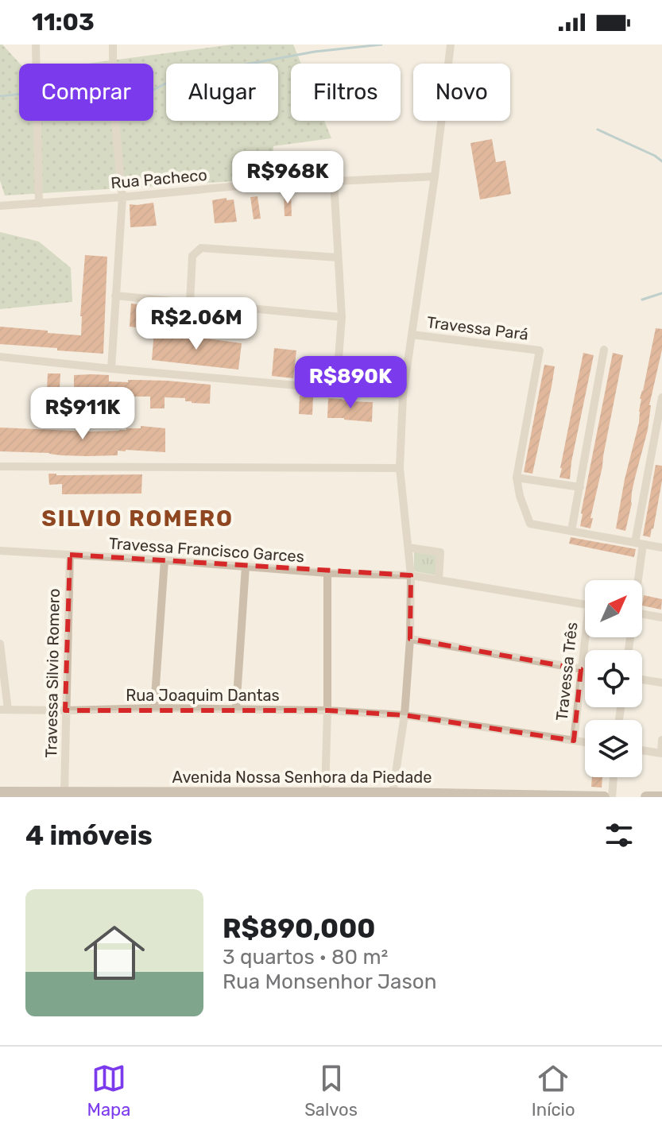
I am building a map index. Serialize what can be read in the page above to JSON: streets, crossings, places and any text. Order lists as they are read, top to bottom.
{
  "streets": {
    "main road": ["Avenida Nossa Senhora da Piedade"],
    "street": [
      "Rua Pacheco",
      "Travessa Pará",
      "Travessa Francisco Garces",
      "Travessa Três",
      "Travessa Silvio Romero",
      "Rua Joaquim Dantas"
    ]
  },
  "crossings": [
    ["Travessa Francisco Garces", "Travessa Silvio Romero"],
    ["Travessa Três", "Rua Joaquim Dantas"],
    ["Travessa Silvio Romero", "Rua Joaquim Dantas"],
    ["Travessa Silvio Romero", "Avenida Nossa Senhora da Piedade"]
  ],
  "districts": ["SILVIO ROMERO"],
  "north": "top right",
  "page": {
    "status": "11:03",
    "chip": [
      "Comprar",
      "Alugar",
      "Filtros",
      "Novo"
    ],
    "price": [
      "R$968K",
      "R$2.06M",
      "R$890K",
      "R$911K"
    ],
    "heading": "4 imóveis",
    "list": [
      {
        "name": "R$890,000",
        "note": "3 quartos · 80 m² · Rua Monsenhor Jason"
      }
    ],
    "tabs": ["Mapa", "Salvos", "Início"]
  }
}
